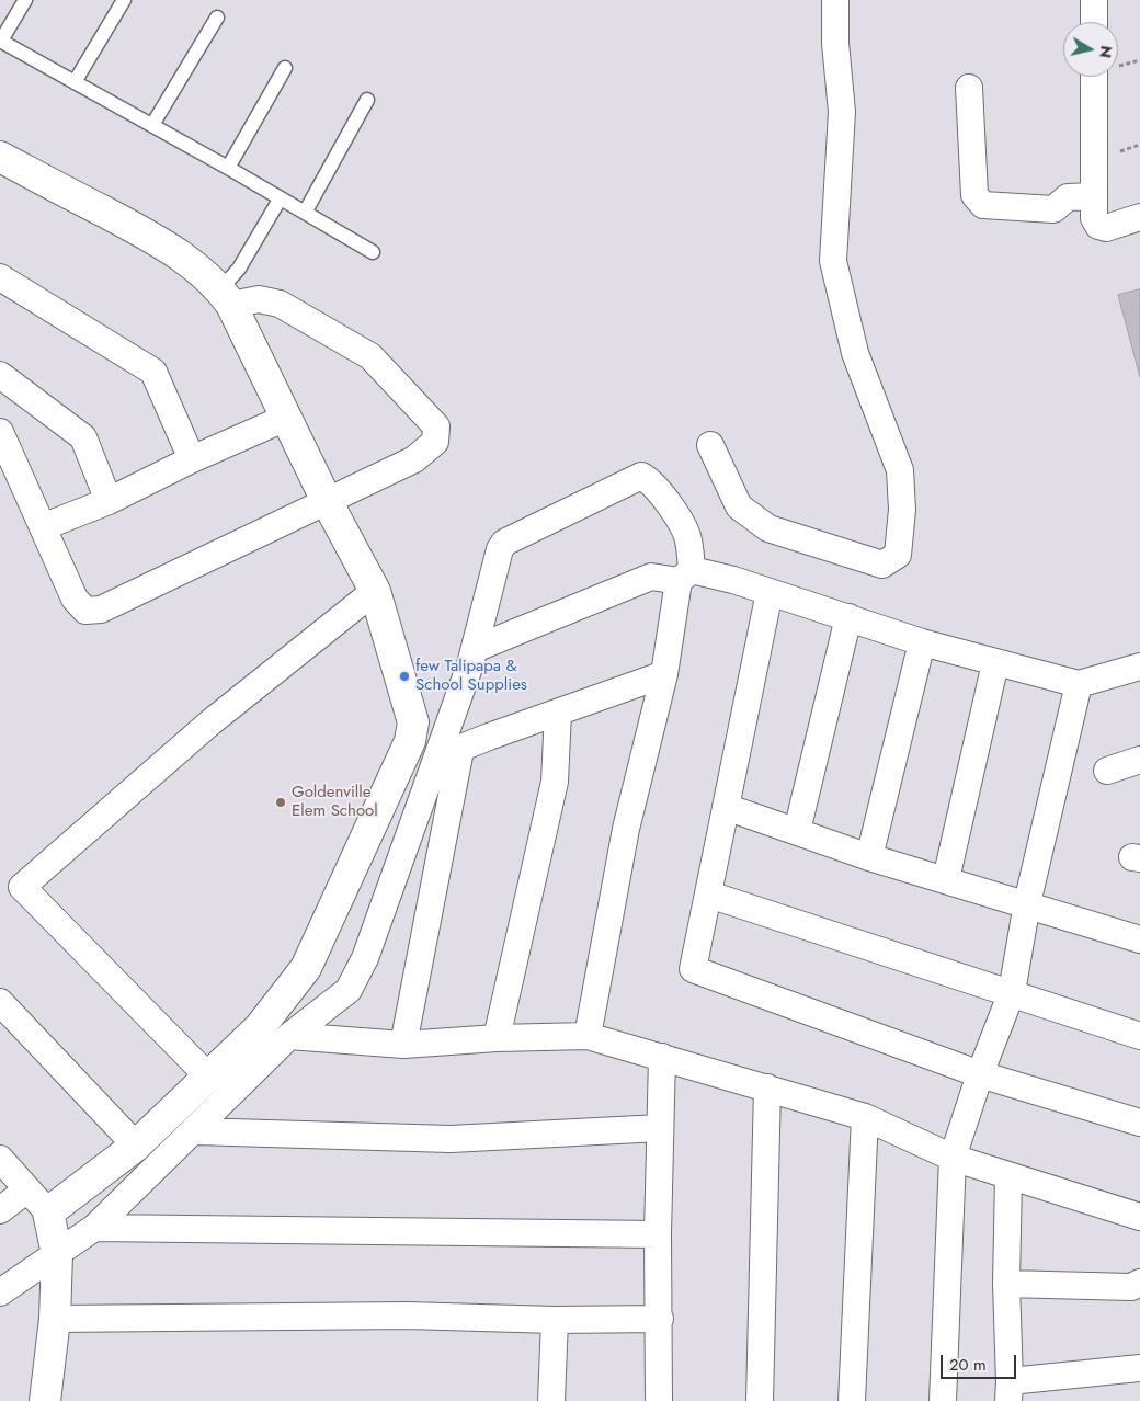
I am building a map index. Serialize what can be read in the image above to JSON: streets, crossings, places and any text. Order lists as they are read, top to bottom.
{
  "places": ["few Talipapa & School Supplies", "Goldenville Elem School"],
  "scale_bar": "20 m",
  "north": "right"
}
